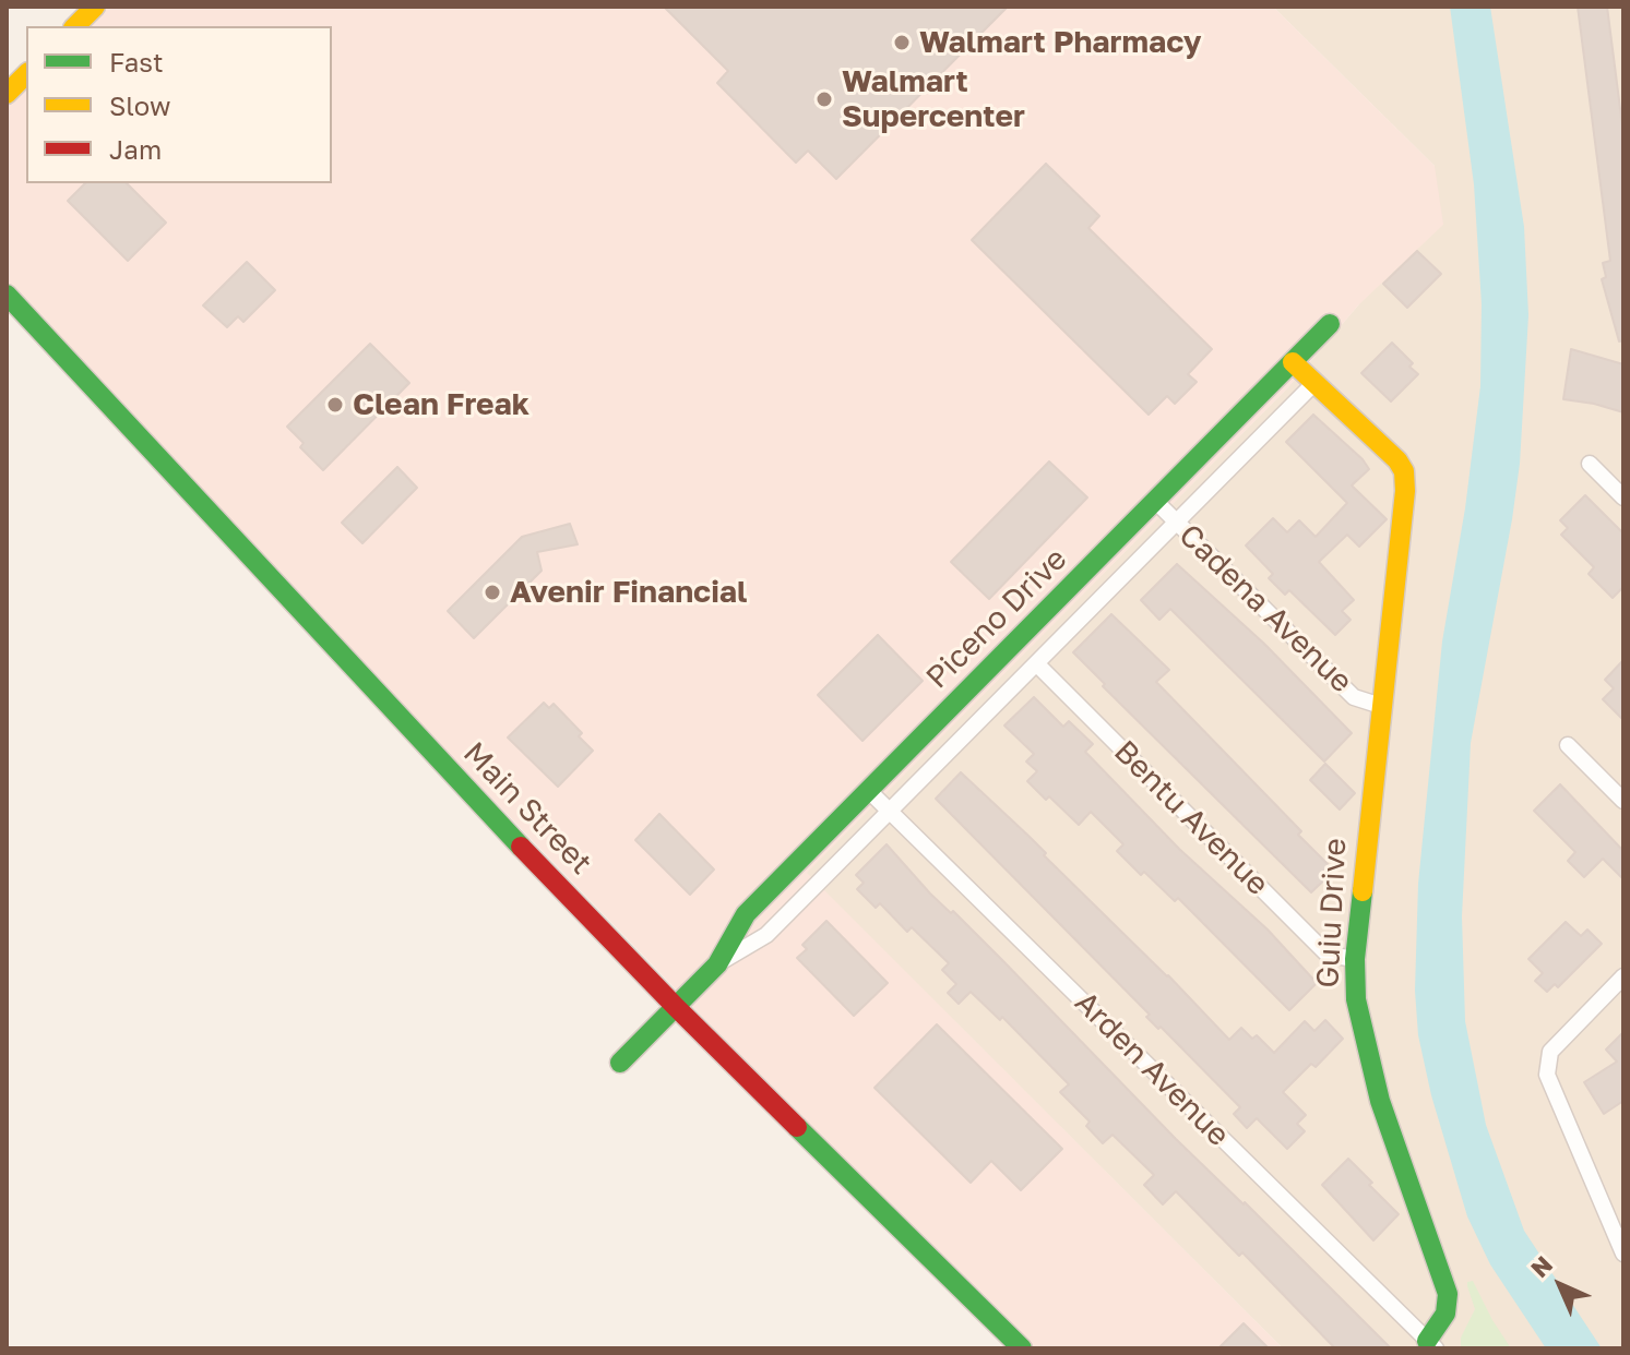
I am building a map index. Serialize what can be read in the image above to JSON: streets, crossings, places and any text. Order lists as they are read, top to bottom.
{
  "streets": {
    "main road": ["Piceno Drive", "Main Street", "Guiu Drive"],
    "street": ["Cadena Avenue", "Bentu Avenue", "Arden Avenue"]
  },
  "crossings": [
    ["Cadena Avenue", "Piceno Drive"],
    ["Cadena Avenue", "Guiu Drive"],
    ["Piceno Drive", "Main Street"],
    ["Piceno Drive", "Bentu Avenue"],
    ["Piceno Drive", "Guiu Drive"],
    ["Piceno Drive", "Arden Avenue"],
    ["Bentu Avenue", "Guiu Drive"],
    ["Guiu Drive", "Arden Avenue"]
  ],
  "places": [
    "Walmart Pharmacy",
    "Walmart Supercenter",
    "Clean Freak",
    "Avenir Financial"
  ],
  "legend": ["Fast", "Slow", "Jam"],
  "north": "top left"
}
